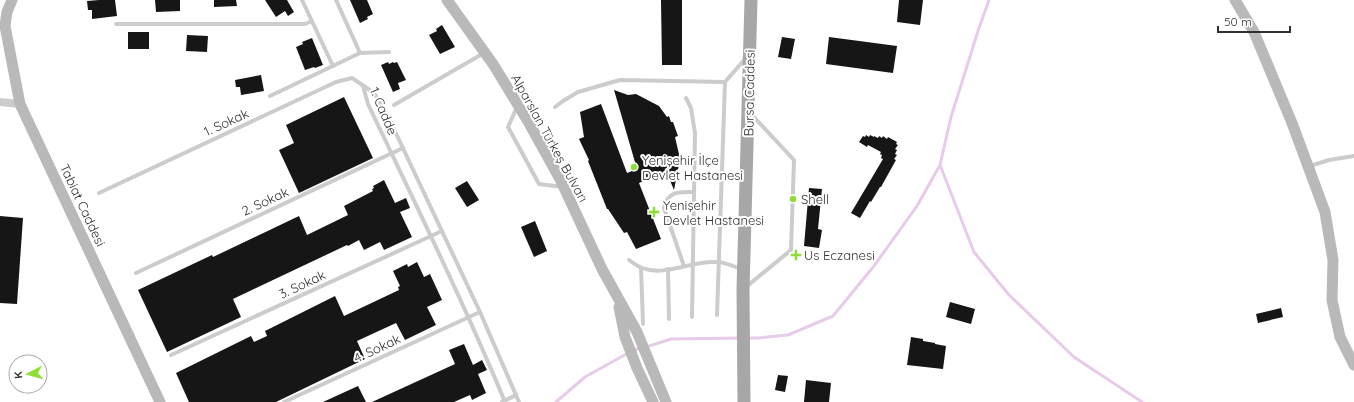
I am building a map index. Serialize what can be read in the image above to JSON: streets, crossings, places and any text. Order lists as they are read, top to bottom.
{
  "streets": {
    "main road": ["Bursa Caddesi"],
    "street": ["Alparslan Türkeş Bulvarı", "Tabiat Caddesi"],
    "lane": [
      "1. Cadde",
      "1. Sokak",
      "2. Sokak",
      "3. Sokak",
      "4. Sokak"
    ]
  },
  "crossings": [
    ["1. Cadde", "1. Sokak"],
    ["1. Cadde", "2. Sokak"],
    ["1. Cadde", "3. Sokak"],
    ["1. Cadde", "4. Sokak"]
  ],
  "places": {
    "other": ["Yenişehir İlçe Devlet Hastanesi", "Shell"],
    "health": ["Yenişehir Devlet Hastanesi", "Us Eczanesi"]
  },
  "scale_bar": "50 m",
  "north": "left"
}
